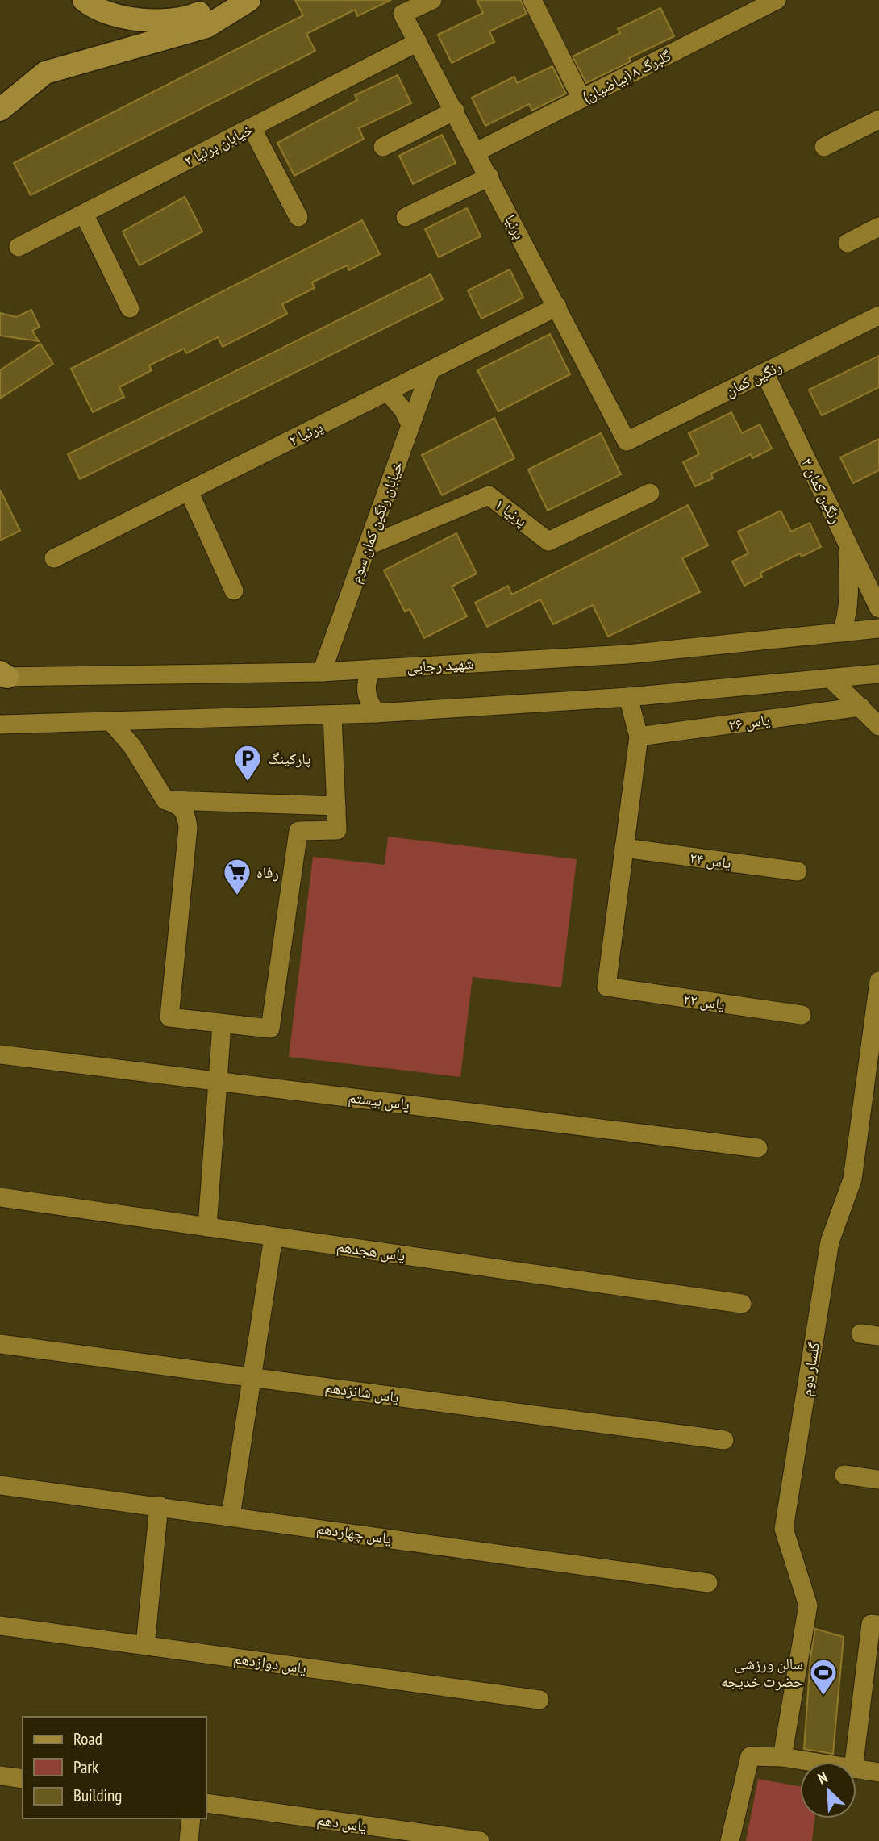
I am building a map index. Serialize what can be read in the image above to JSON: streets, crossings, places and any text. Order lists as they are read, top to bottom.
{
  "streets": {
    "street": [
      "گلبرگ ۸ (بیاضیان)",
      "خیابان پرنیا ۳",
      "پرنیا",
      "رنگین کمان",
      "پرنیا ۲",
      "رنگین کمان ۲",
      "پرنیا ۱",
      "خیابان رنگین کمان سوم",
      "شهید رجایی",
      "یاس ۲۶",
      "یاس ۲۴",
      "یاس ۲۲",
      "یاس بیستم",
      "یاس هجدهم",
      "گلسار دوم",
      "یاس شانزدهم",
      "یاس چهاردهم",
      "یاس دوازدهم",
      "یاس دهم"
    ]
  },
  "crossings": [
    ["گلبرگ ۸ (بیاضیان)", "پرنیا"],
    ["خیابان پرنیا ۳", "پرنیا"],
    ["پرنیا", "رنگین کمان"],
    ["پرنیا", "پرنیا ۲"],
    ["رنگین کمان", "رنگین کمان ۲"],
    ["پرنیا ۲", "خیابان رنگین کمان سوم"],
    ["پرنیا ۱", "خیابان رنگین کمان سوم"],
    ["خیابان رنگین کمان سوم", "شهید رجایی"],
    ["یاس ۲۴", "یاس ۲۲"]
  ],
  "places": {
    "parking": ["پارکینگ"],
    "supermarket": ["رفاه"],
    "sports": ["سالن ورزشی حضرت خدیجه"]
  },
  "legend": ["Road", "Park", "Building"],
  "north": "top left"
}
